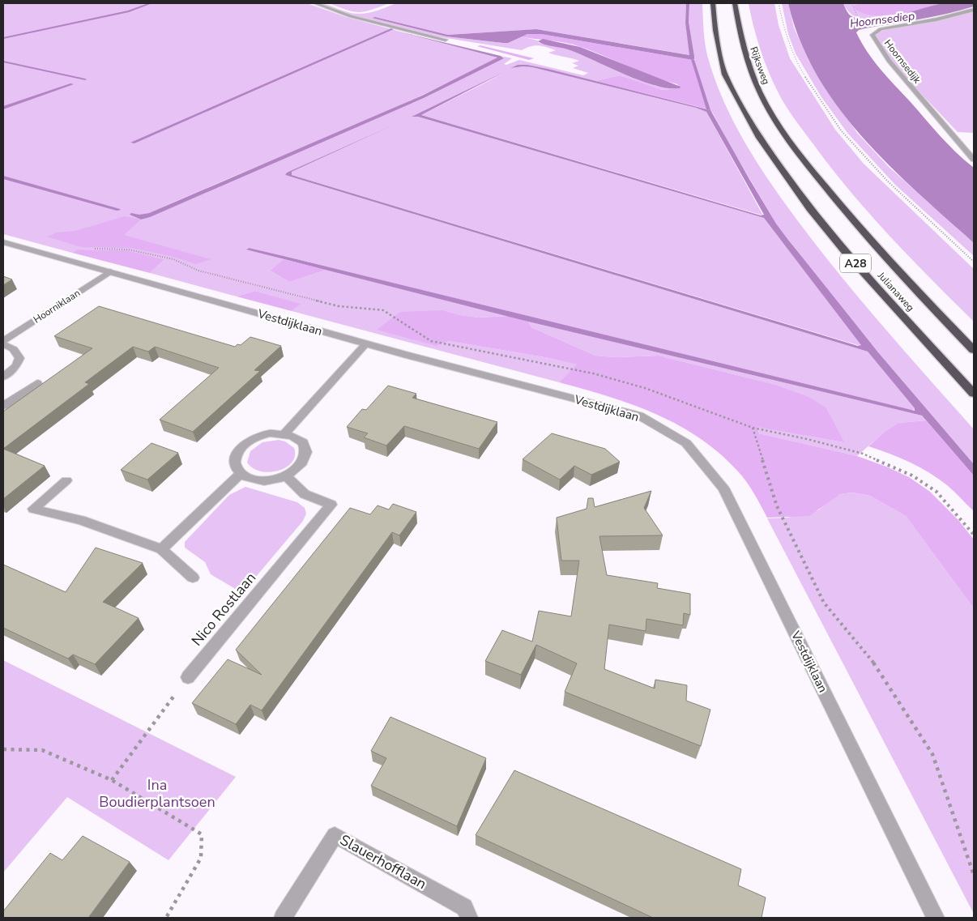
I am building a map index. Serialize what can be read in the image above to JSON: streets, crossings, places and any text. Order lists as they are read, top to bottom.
{
  "streets": {
    "highway": ["Rijksweg", "A28", "Julianaweg"],
    "street": [
      "Hoornsedijk",
      "Hoorniklaan",
      "Vestdijklaan",
      "Nico Rostlaan",
      "Slauerhofflaan"
    ]
  },
  "crossings": [
    ["Rijksweg", "Julianaweg"],
    ["Hoorniklaan", "Vestdijklaan"]
  ],
  "water": ["Hoornsediep"],
  "parks": ["Ina Boudierplantsoen"]
}
